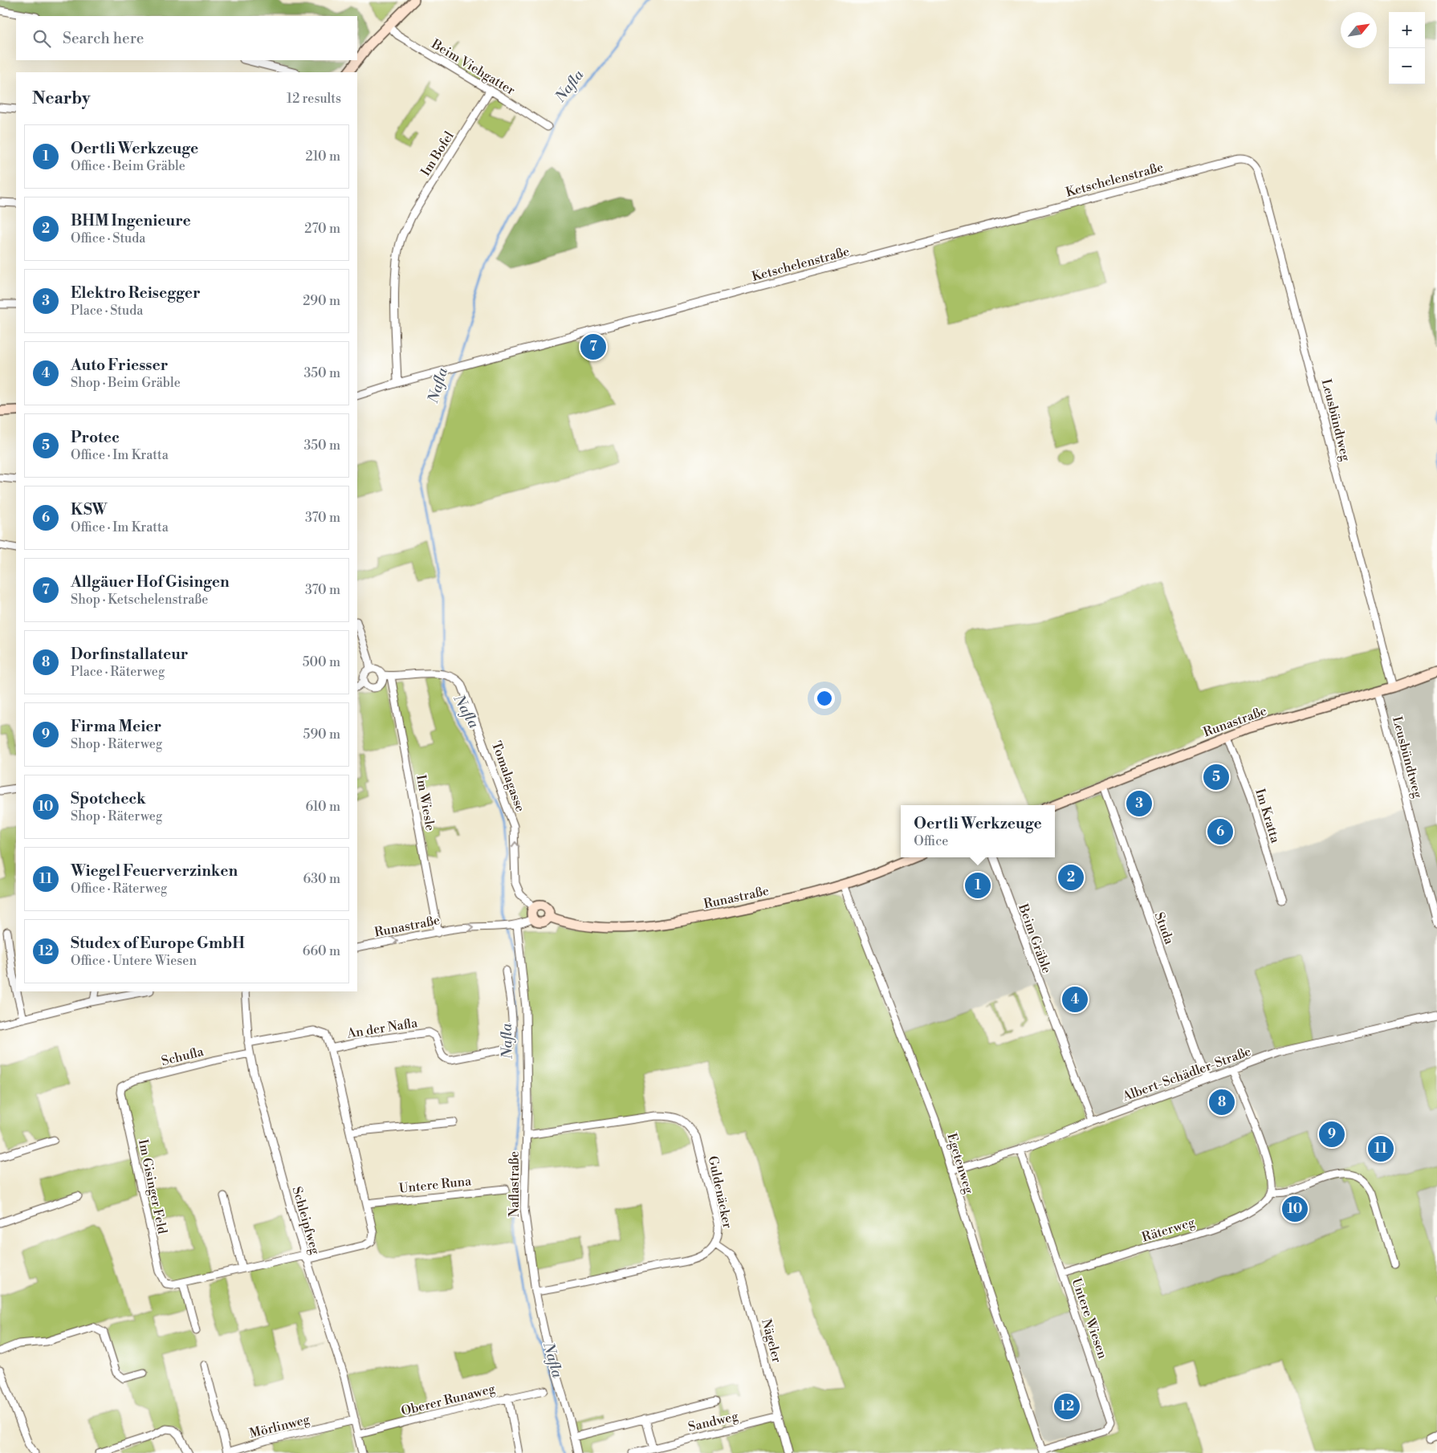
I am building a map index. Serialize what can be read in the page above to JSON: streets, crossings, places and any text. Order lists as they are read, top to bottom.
{
  "streets": {
    "street": [
      "Beim Viehgatter",
      "Im Bofel",
      "Ketschelenstraße",
      "Leusbündtweg",
      "Runastraße",
      "Tomalagasse",
      "Im Wiesle",
      "Im Kratta",
      "Studa",
      "Beim Gräble",
      "An der Nafla",
      "Schufla",
      "Albert-Schädler-Straße",
      "Egetenweg",
      "Untere Runa",
      "Naflastraße",
      "Im Gisinger Feld",
      "Guldenäcker",
      "Schleipfweg",
      "Räterweg",
      "Untere Wiesen",
      "Nägeler",
      "Oberer Runaweg",
      "Sandweg",
      "Mörlinweg"
    ]
  },
  "crossings": [
    ["Beim Viehgatter", "Im Bofel"],
    ["Im Bofel", "Ketschelenstraße"],
    ["Ketschelenstraße", "Leusbündtweg"],
    ["Leusbündtweg", "Runastraße"],
    ["Runastraße", "Tomalagasse"],
    ["Runastraße", "Im Wiesle"],
    ["Runastraße", "Im Kratta"],
    ["Runastraße", "Studa"],
    ["Runastraße", "Egetenweg"],
    ["Runastraße", "Naflastraße"],
    ["Tomalagasse", "Im Wiesle"],
    ["Studa", "Albert-Schädler-Straße"],
    ["Beim Gräble", "Albert-Schädler-Straße"],
    ["Schufla", "Im Gisinger Feld"],
    ["Schufla", "Schleipfweg"],
    ["Albert-Schädler-Straße", "Egetenweg"],
    ["Albert-Schädler-Straße", "Untere Wiesen"],
    ["Egetenweg", "Untere Wiesen"],
    ["Naflastraße", "Guldenäcker"],
    ["Guldenäcker", "Nägeler"],
    ["Schleipfweg", "Oberer Runaweg"],
    ["Schleipfweg", "Mörlinweg"],
    ["Räterweg", "Untere Wiesen"],
    ["Nägeler", "Sandweg"]
  ],
  "one_way": ["Tomalagasse"],
  "water": ["Nafla"],
  "north": "top right",
  "page": {
    "map_buttons": ["+", "−"],
    "search": "Search here",
    "heading": ["Nearby", "12 results"],
    "list": [
      {
        "mark": "1",
        "name": "Oertli Werkzeuge",
        "note": "Office · Beim Gräble",
        "value": "210 m"
      },
      {
        "mark": "2",
        "name": "BHM Ingenieure",
        "note": "Office · Studa",
        "value": "270 m"
      },
      {
        "mark": "3",
        "name": "Elektro Reisegger",
        "note": "Place · Studa",
        "value": "290 m"
      },
      {
        "mark": "4",
        "name": "Auto Friesser",
        "note": "Shop · Beim Gräble",
        "value": "350 m"
      },
      {
        "mark": "5",
        "name": "Protec",
        "note": "Office · Im Kratta",
        "value": "350 m"
      },
      {
        "mark": "6",
        "name": "KSW",
        "note": "Office · Im Kratta",
        "value": "370 m"
      },
      {
        "mark": "7",
        "name": "Allgäuer Hof Gisingen",
        "note": "Shop · Ketschelenstraße",
        "value": "370 m"
      },
      {
        "mark": "8",
        "name": "Dorfinstallateur",
        "note": "Place · Räterweg",
        "value": "500 m"
      },
      {
        "mark": "9",
        "name": "Firma Meier",
        "note": "Shop · Räterweg",
        "value": "590 m"
      },
      {
        "mark": "10",
        "name": "Spotcheck",
        "note": "Shop · Räterweg",
        "value": "610 m"
      },
      {
        "mark": "11",
        "name": "Wiegel Feuerverzinken",
        "note": "Office · Räterweg",
        "value": "630 m"
      },
      {
        "mark": "12",
        "name": "Studex of Europe GmbH",
        "note": "Office · Untere Wiesen",
        "value": "660 m"
      }
    ],
    "pins": [
      "7",
      "5",
      "3",
      "6",
      "2",
      "1",
      "4",
      "8",
      "9",
      "11",
      "10",
      "12"
    ],
    "popup": ["Oertli Werkzeuge", "Office"]
  }
}
